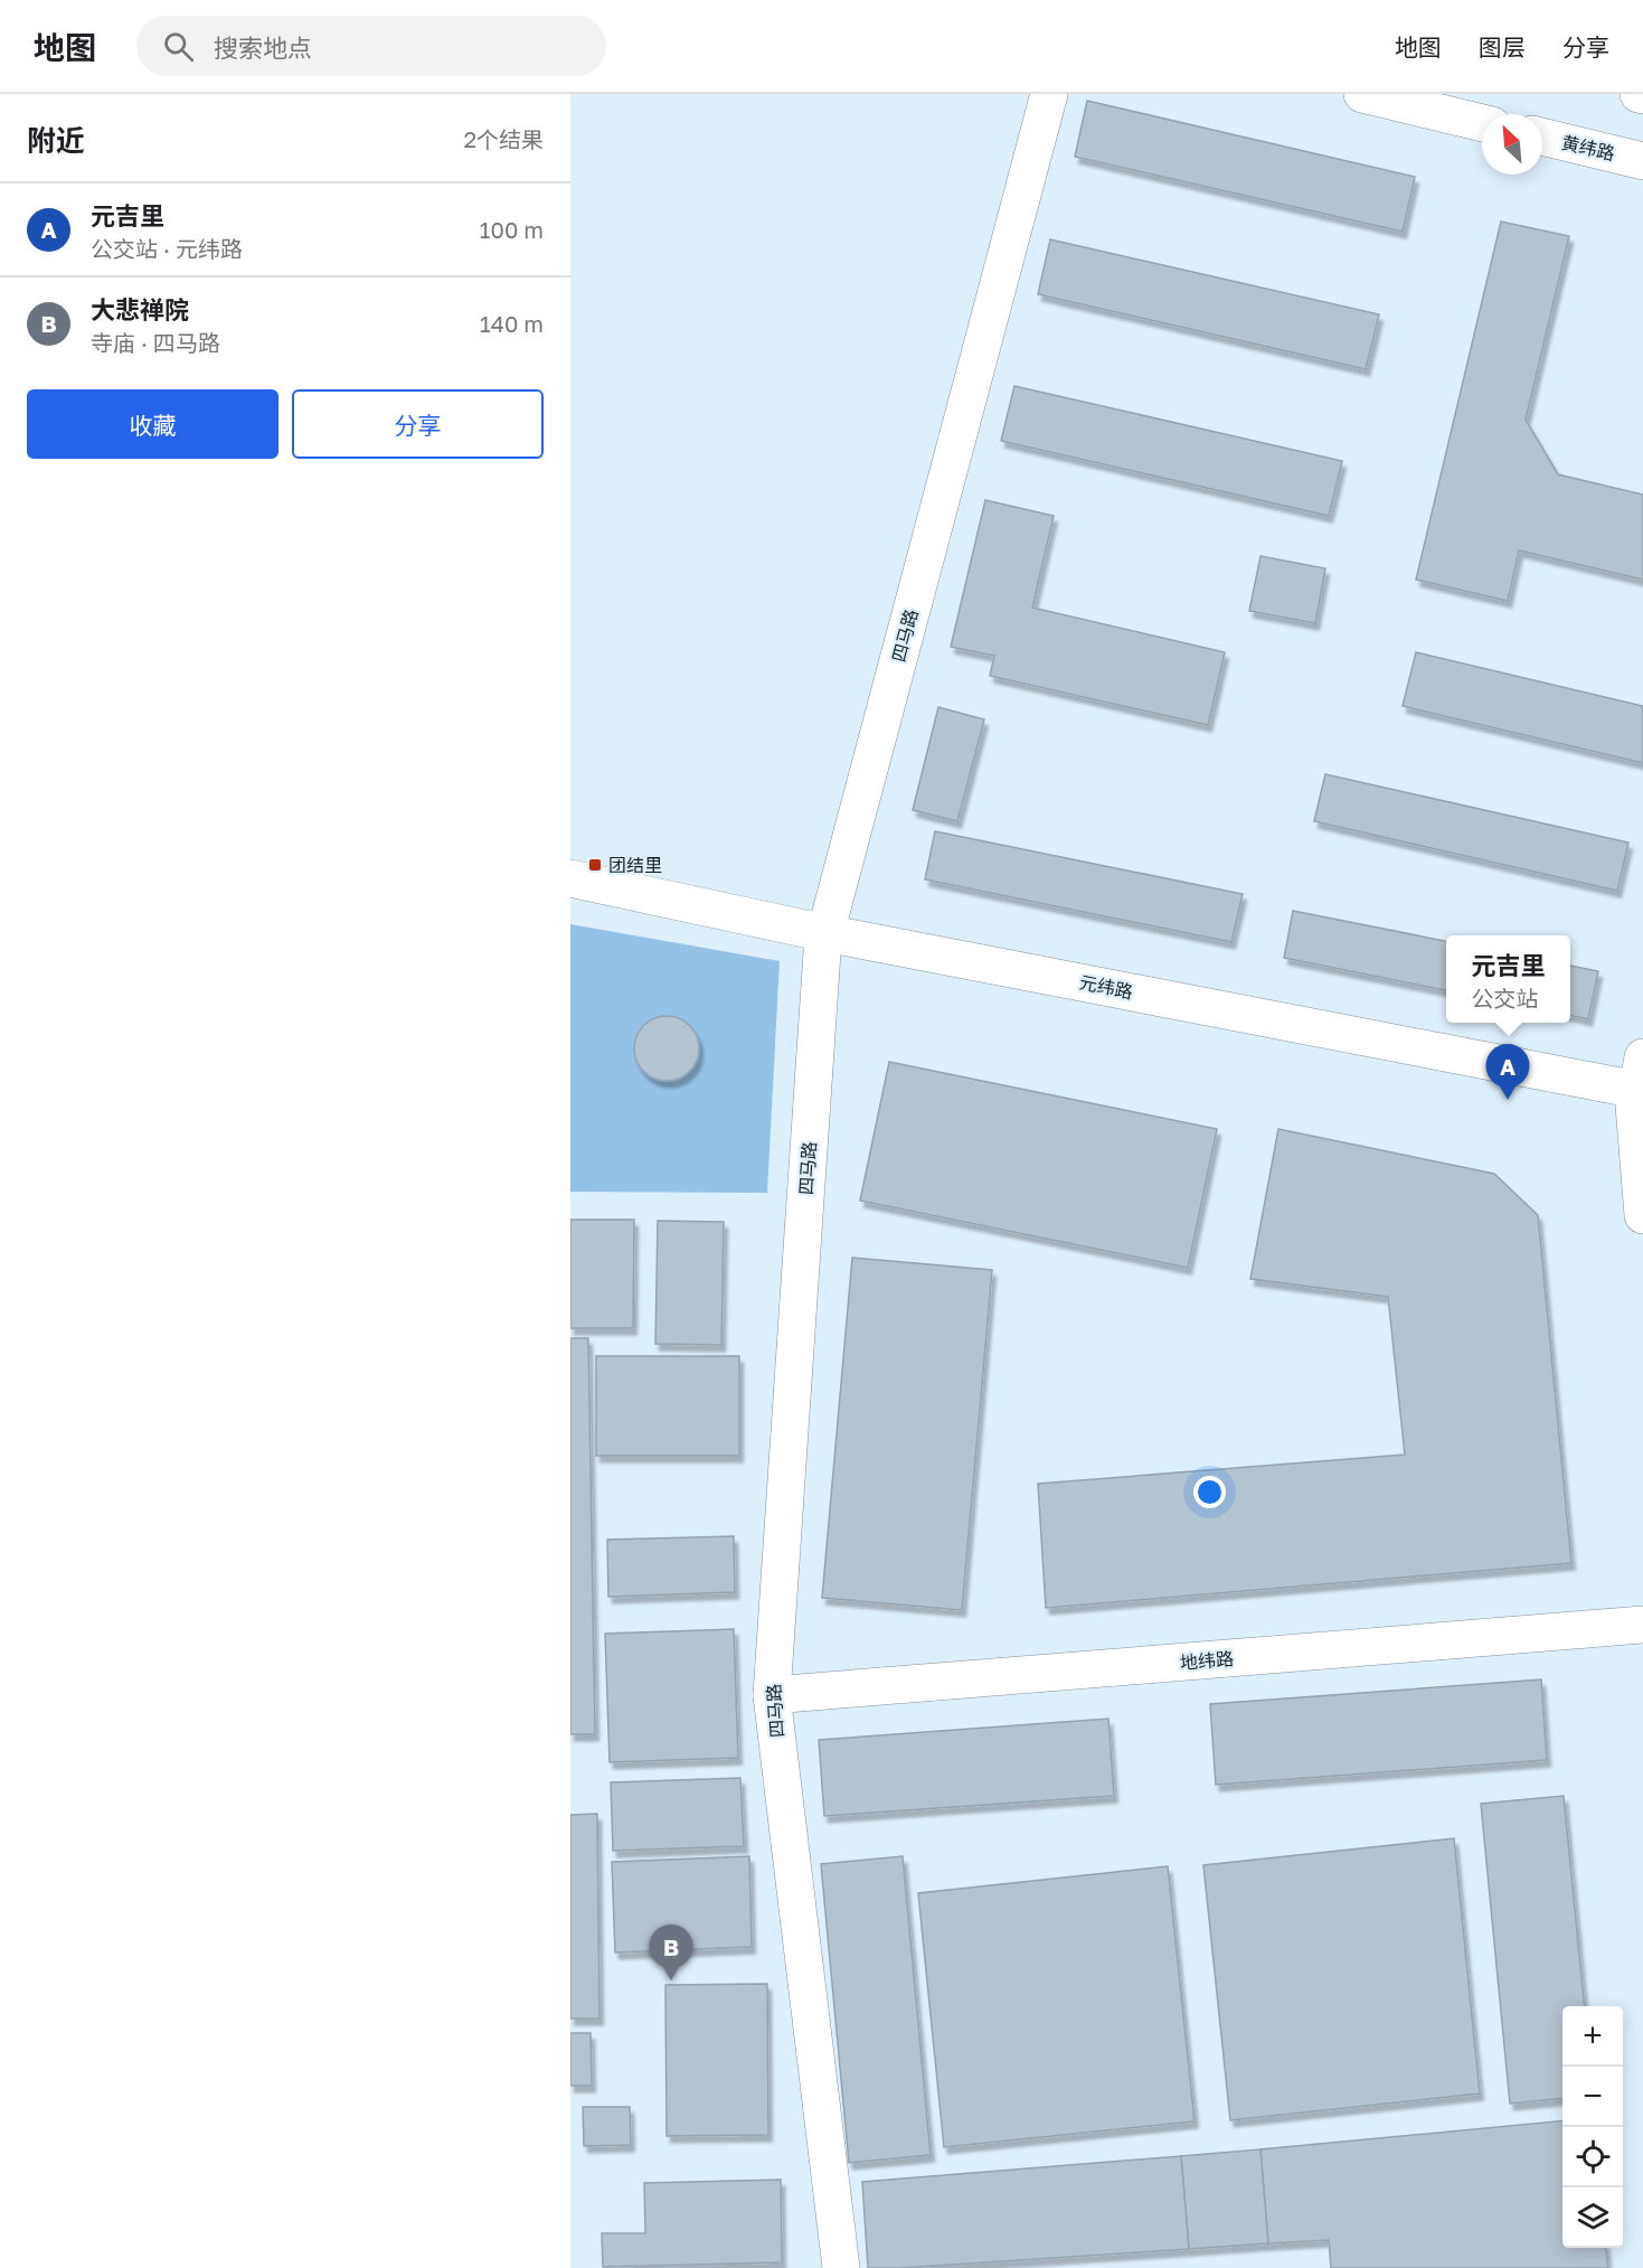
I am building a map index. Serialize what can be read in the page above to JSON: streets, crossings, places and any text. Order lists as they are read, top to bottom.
{
  "streets": {
    "street": [
      "黄纬路",
      "四马路",
      "元纬路",
      "地纬路"
    ]
  },
  "crossings": [
    ["四马路", "元纬路"],
    ["四马路", "地纬路"]
  ],
  "places": {
    "transit": ["团结里"]
  },
  "north": "top left",
  "page": {
    "header": "地图",
    "search": "搜索地点",
    "nav": ["地图", "图层", "分享"],
    "heading": ["附近", "2个结果"],
    "list": [
      {
        "mark": "A",
        "name": "元吉里",
        "note": "公交站 · 元纬路",
        "value": "100 m"
      },
      {
        "mark": "B",
        "name": "大悲禅院",
        "note": "寺庙 · 四马路",
        "value": "140 m"
      }
    ],
    "buttons": ["收藏", "分享"],
    "popup": ["元吉里", "公交站"],
    "pins": ["A", "B"],
    "map_buttons": ["+", "−"]
  }
}
